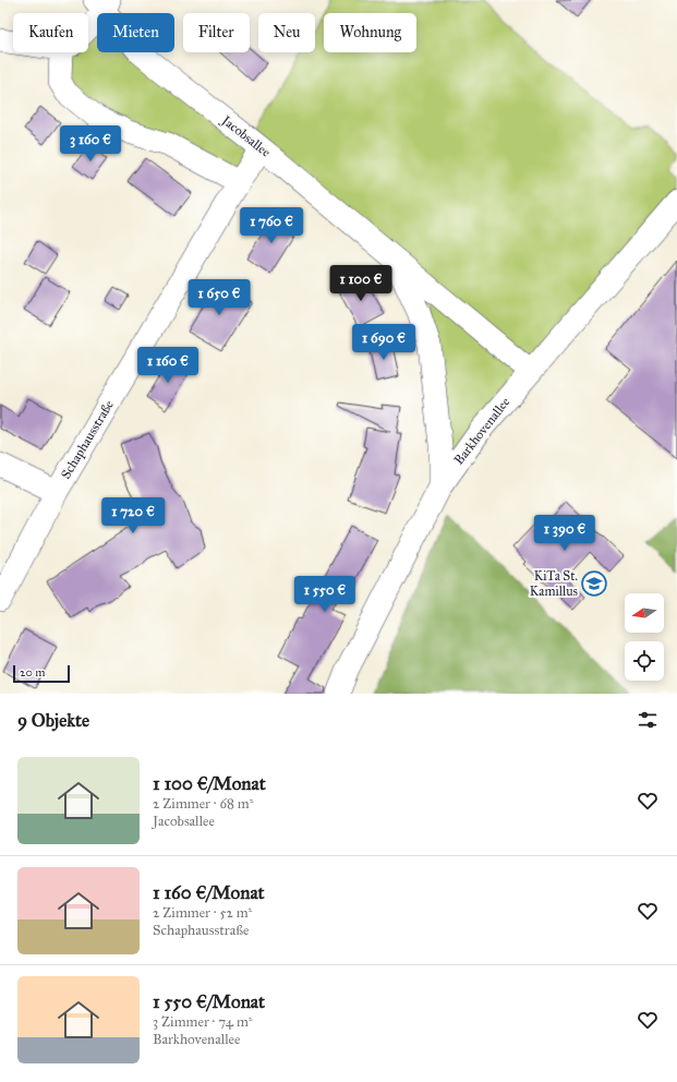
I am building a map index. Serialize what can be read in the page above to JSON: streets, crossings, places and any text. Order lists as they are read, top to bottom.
{
  "streets": {
    "street": ["Jacobsallee", "Barkhovenallee", "Schaphausstraße"]
  },
  "crossings": [
    ["Jacobsallee", "Barkhovenallee"],
    ["Jacobsallee", "Schaphausstraße"]
  ],
  "places": {
    "school or university": ["KiTa St. Kamillus"]
  },
  "scale_bar": "20 m",
  "north": "left",
  "page": {
    "chip": [
      "Kaufen",
      "Mieten",
      "Filter",
      "Neu",
      "Wohnung"
    ],
    "price": [
      "3 160 €",
      "1 760 €",
      "1 100 €",
      "1 650 €",
      "1 690 €",
      "1 160 €",
      "1 720 €",
      "1 390 €",
      "1 550 €"
    ],
    "scale": "20 m",
    "heading": "9 Objekte",
    "list": [
      {
        "name": "1 100 €/Monat",
        "note": "2 Zimmer · 68 m² · Jacobsallee"
      },
      {
        "name": "1 160 €/Monat",
        "note": "2 Zimmer · 52 m² · Schaphausstraße"
      },
      {
        "name": "1 550 €/Monat",
        "note": "3 Zimmer · 74 m² · Barkhovenallee"
      }
    ]
  }
}
